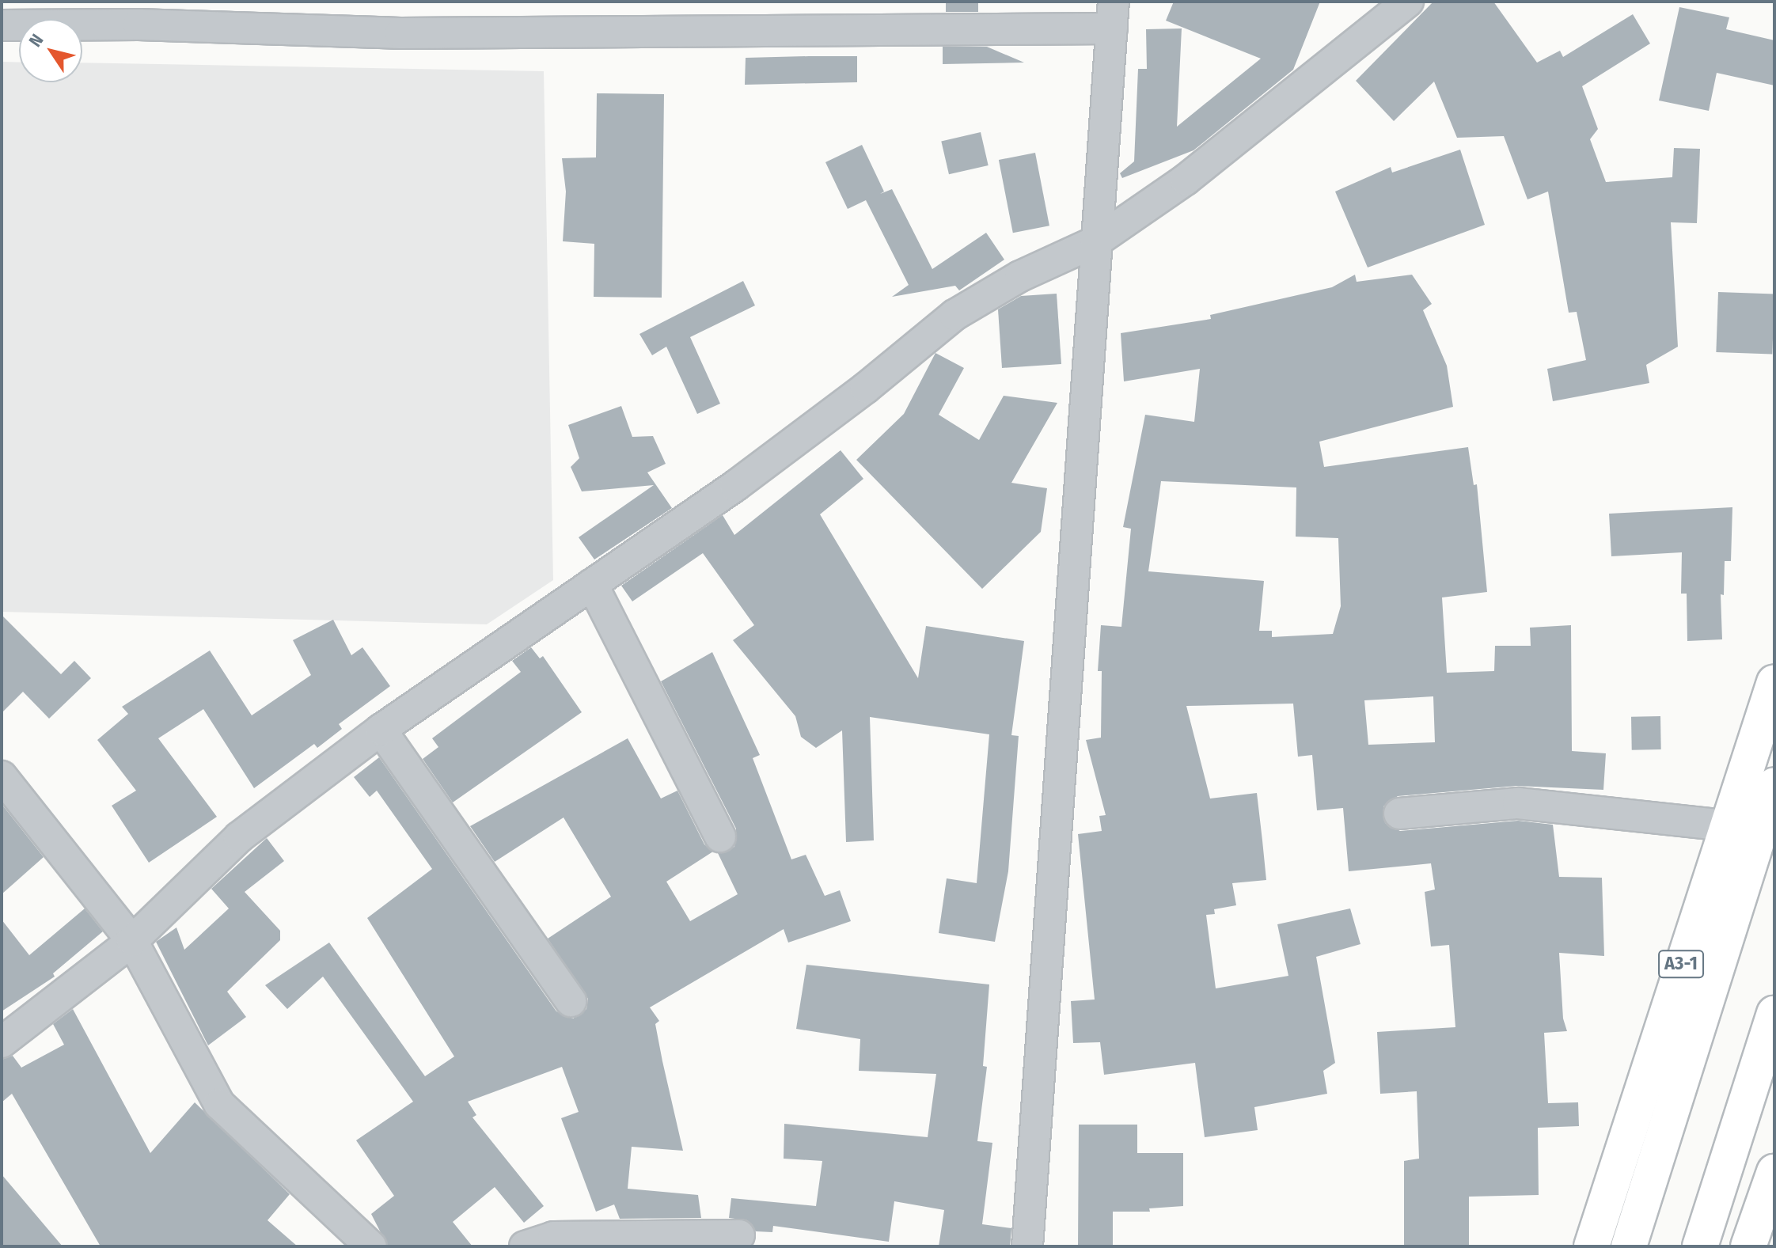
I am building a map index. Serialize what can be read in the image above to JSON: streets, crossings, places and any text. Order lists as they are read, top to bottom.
{
  "streets": {
    "main road": ["A3-1"]
  },
  "north": "top left"
}
